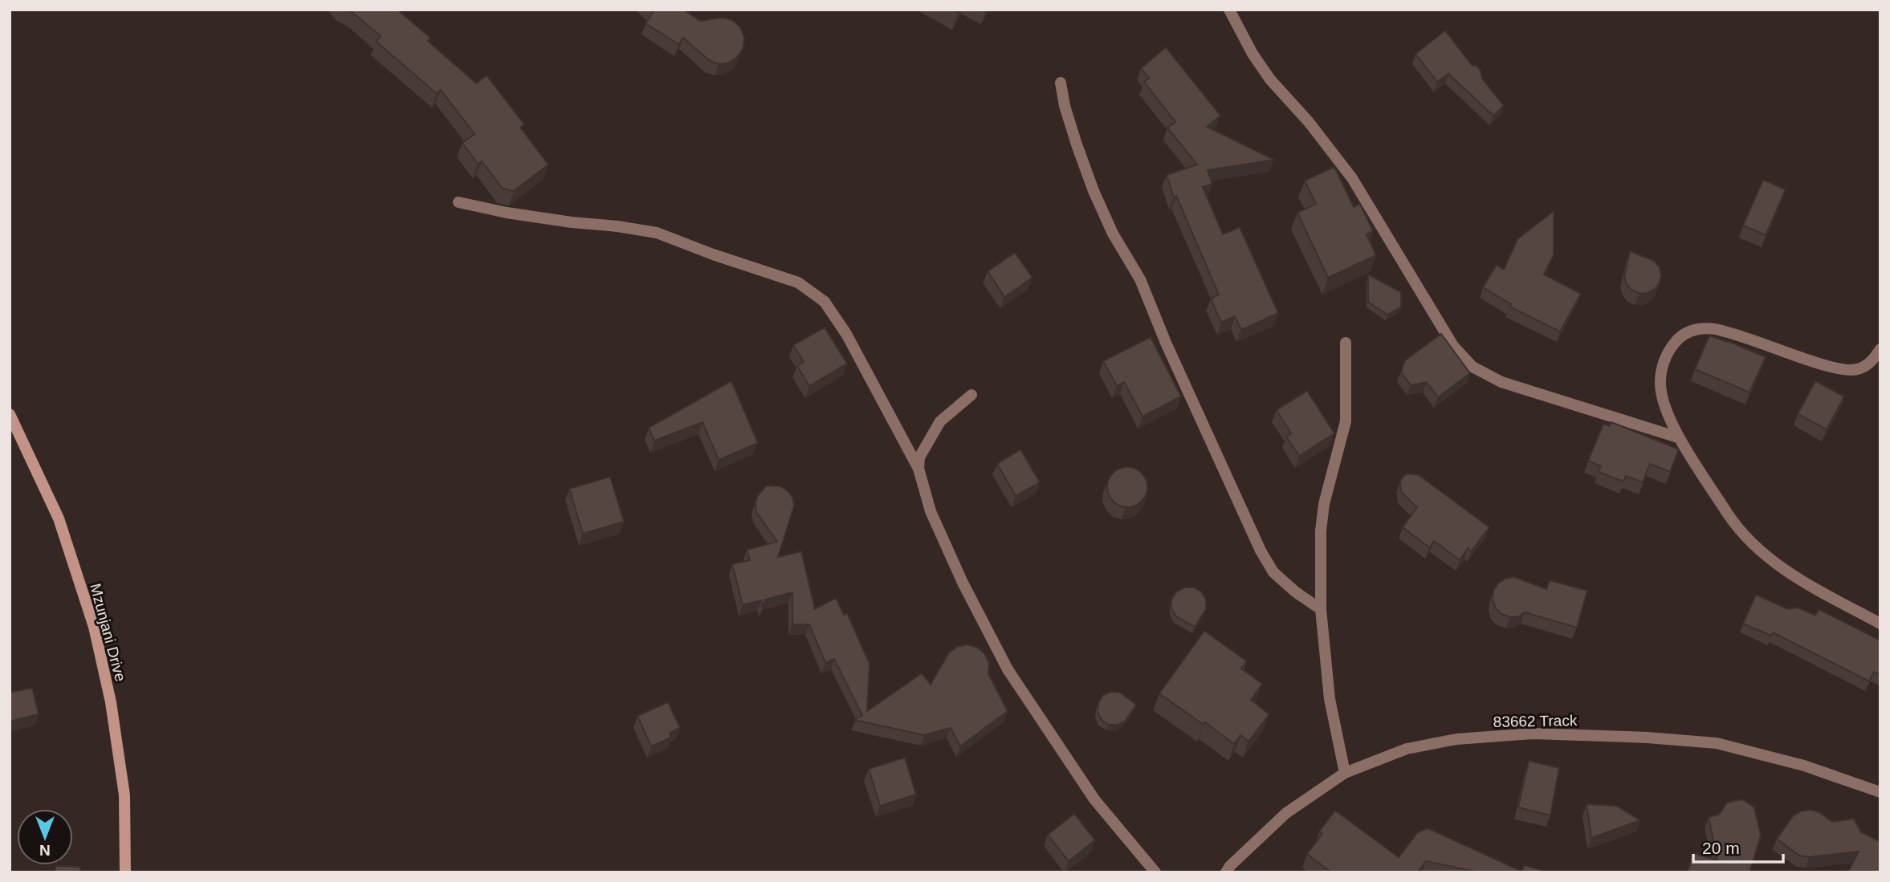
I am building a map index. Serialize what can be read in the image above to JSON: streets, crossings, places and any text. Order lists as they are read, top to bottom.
{
  "streets": {
    "main road": ["Mzunjani Drive"],
    "street": ["83662 Track"]
  },
  "scale_bar": "20 m",
  "north": "bottom"
}
